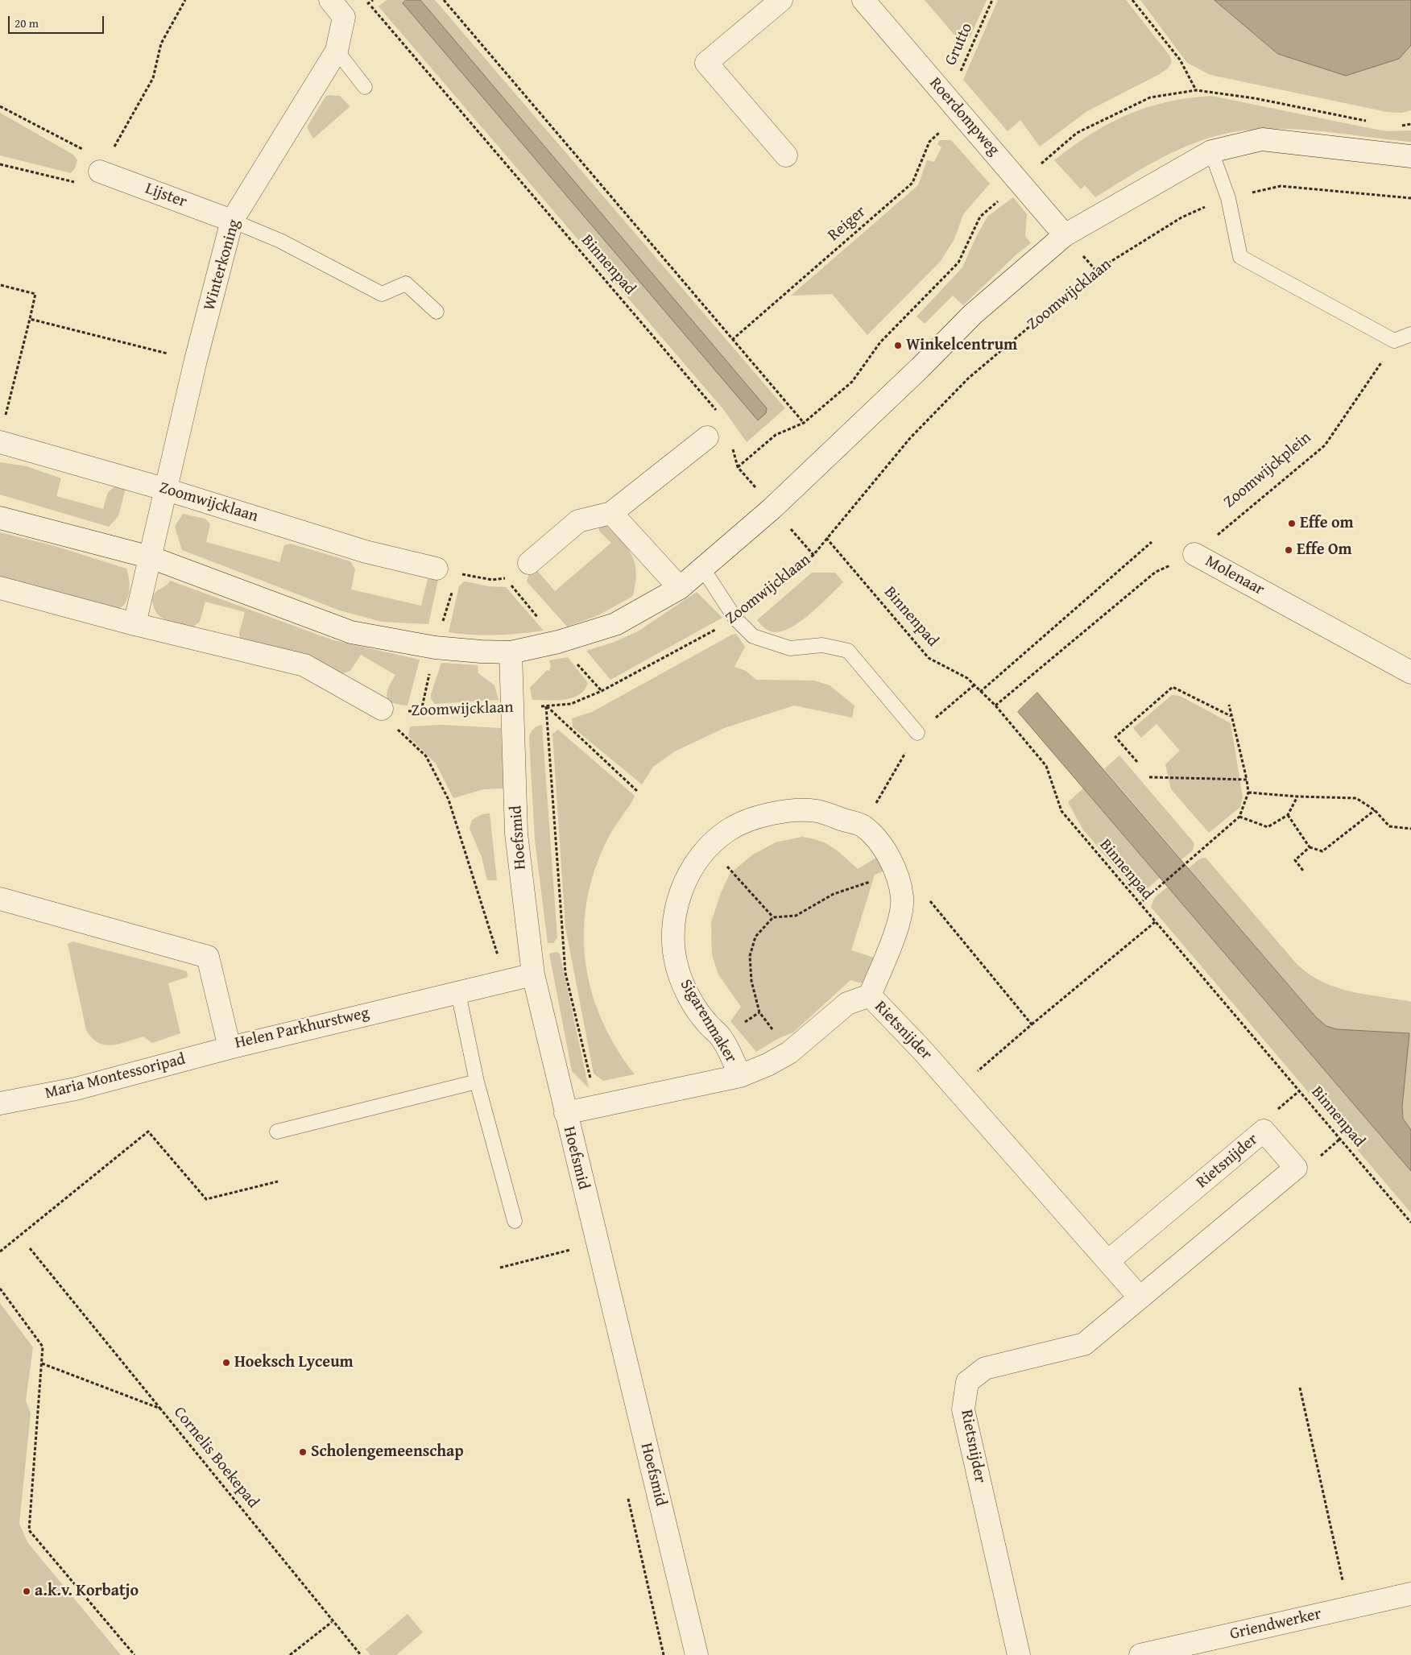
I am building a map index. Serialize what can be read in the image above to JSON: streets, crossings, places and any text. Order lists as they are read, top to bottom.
{
  "streets": {
    "street": [
      "Roerdompweg",
      "Lijster",
      "Winterkoning",
      "Zoomwijcklaan",
      "Molenaar",
      "Hoefsmid",
      "Sigarenmaker",
      "Helen Parkhurstweg",
      "Rietsnijder",
      "Maria Montessoripad",
      "Griendwerker"
    ],
    "path": [
      "Grutto",
      "Reiger",
      "Binnenpad",
      "Zoomwijckplein",
      "Cornelis Boekepad"
    ]
  },
  "crossings": [
    ["Grutto", "Roerdompweg"],
    ["Grutto", "Reiger"],
    ["Roerdompweg", "Reiger"],
    ["Lijster", "Winterkoning"],
    ["Winterkoning", "Zoomwijcklaan"],
    ["Binnenpad", "Zoomwijcklaan"],
    ["Binnenpad", "Molenaar"],
    ["Zoomwijcklaan", "Hoefsmid"],
    ["Zoomwijckplein", "Molenaar"],
    ["Hoefsmid", "Helen Parkhurstweg"],
    ["Hoefsmid", "Rietsnijder"],
    ["Sigarenmaker", "Rietsnijder"],
    ["Helen Parkhurstweg", "Maria Montessoripad"]
  ],
  "places": [
    "Winkelcentrum",
    "Effe om",
    "Effe Om",
    "Hoeksch Lyceum",
    "Scholengemeenschap",
    "a.k.v. Korbatjo"
  ],
  "scale_bar": "20 m"
}
